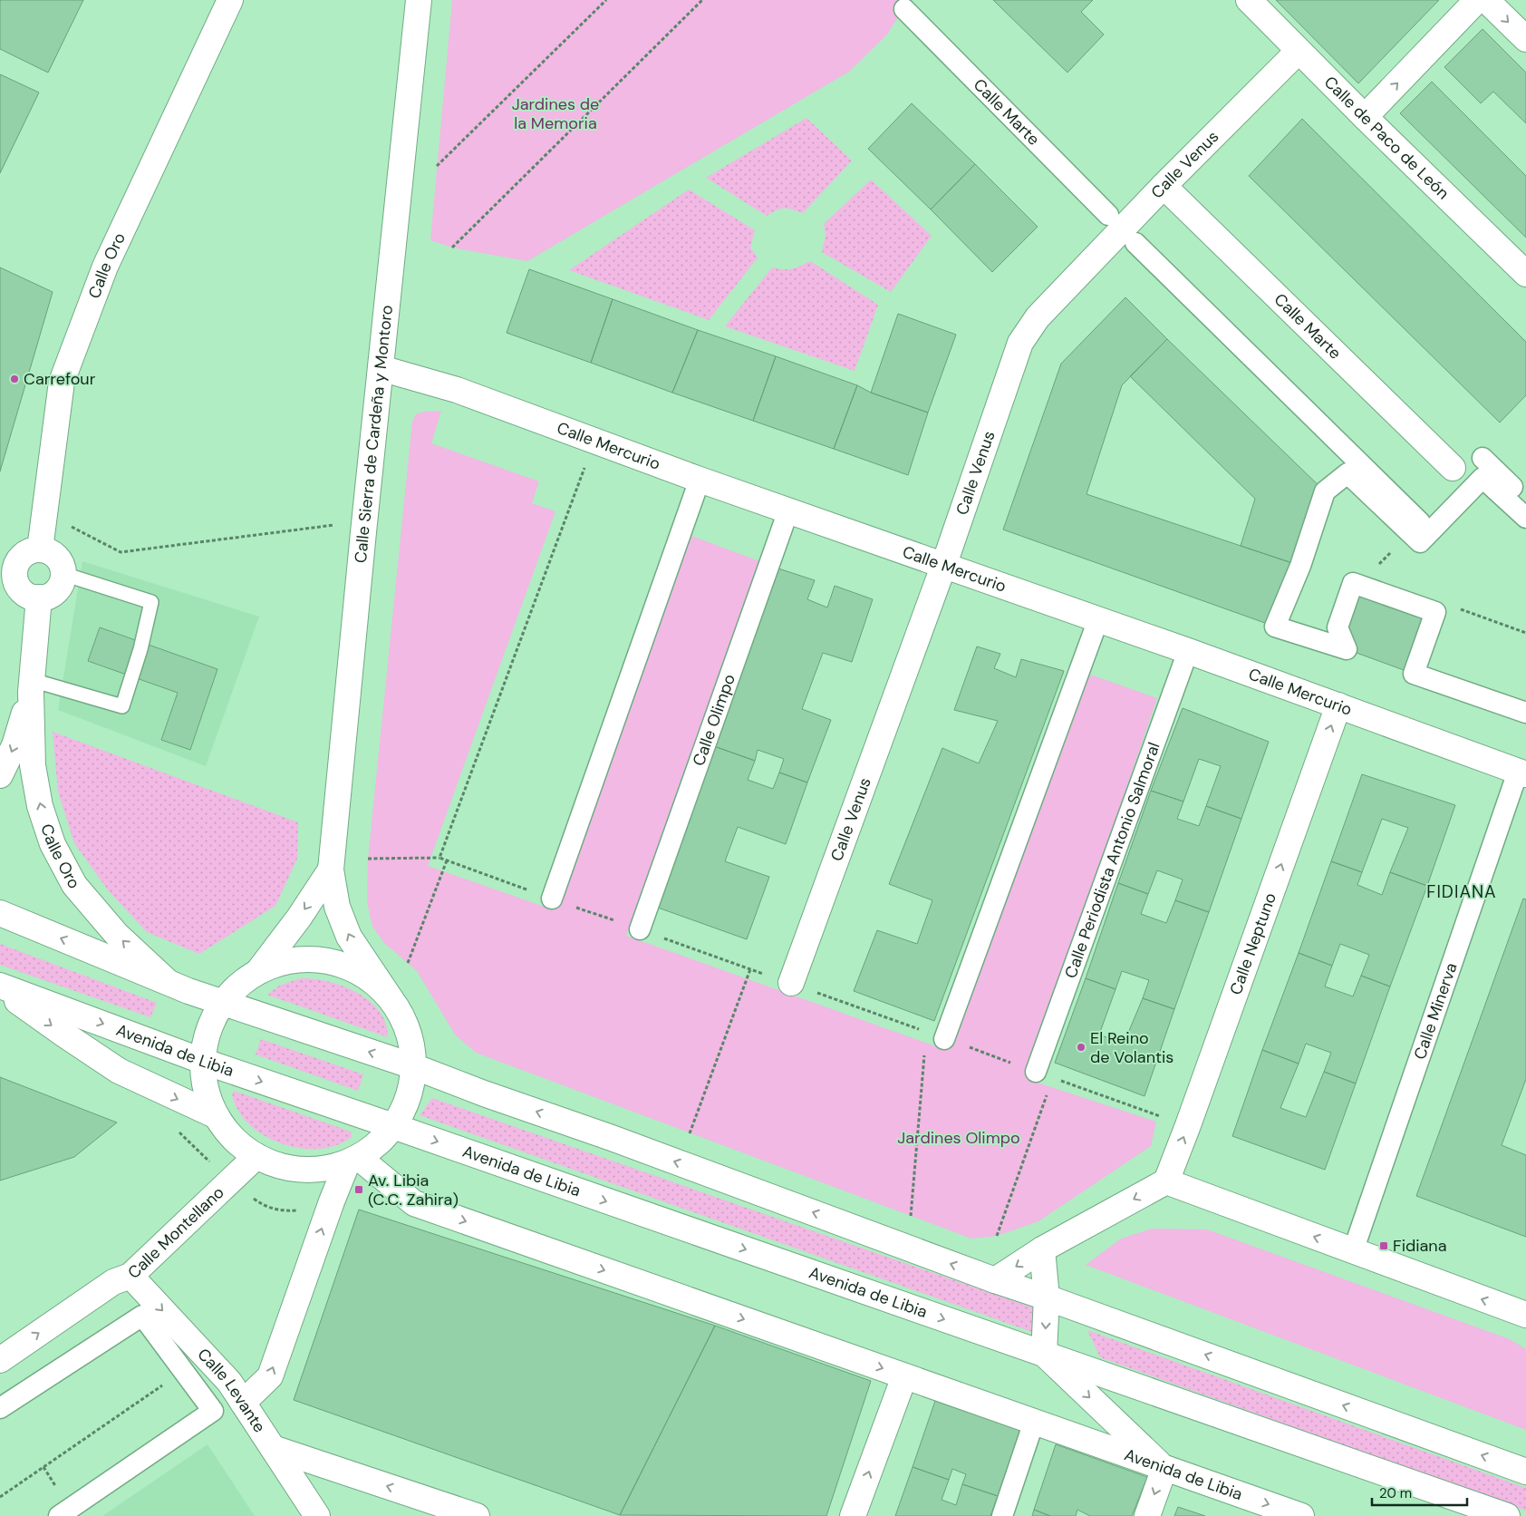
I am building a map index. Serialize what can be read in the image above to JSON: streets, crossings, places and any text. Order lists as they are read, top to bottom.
{
  "streets": {
    "street": [
      "Calle Marte",
      "Calle de Paco de León",
      "Calle Venus",
      "Calle Oro",
      "Calle Sierra de Cardeña y Montoro",
      "Calle Mercurio",
      "Calle Olimpo",
      "Calle Periodista Antonio Salmoral",
      "Calle Neptuno",
      "Calle Minerva",
      "Avenida de Libia",
      "Calle Montellano",
      "Calle Levante"
    ]
  },
  "crossings": [
    ["Calle Marte", "Calle Venus"],
    ["Calle de Paco de León", "Calle Venus"],
    ["Calle Venus", "Calle Mercurio"],
    ["Calle Sierra de Cardeña y Montoro", "Calle Mercurio"],
    ["Calle Mercurio", "Calle Olimpo"],
    ["Calle Mercurio", "Calle Periodista Antonio Salmoral"],
    ["Calle Mercurio", "Calle Neptuno"],
    ["Calle Mercurio", "Calle Minerva"],
    ["Calle Montellano", "Calle Levante"]
  ],
  "one_way": ["Calle Neptuno", "Calle Levante"],
  "districts": ["FIDIANA"],
  "parks": ["Jardines de la Memoria", "Jardines Olimpo"],
  "places": {
    "other": ["Carrefour", "El Reino de Volantis"],
    "transit": ["Av. Libia (C.C. Zahira)", "Fidiana"]
  },
  "scale_bar": "20 m"
}
